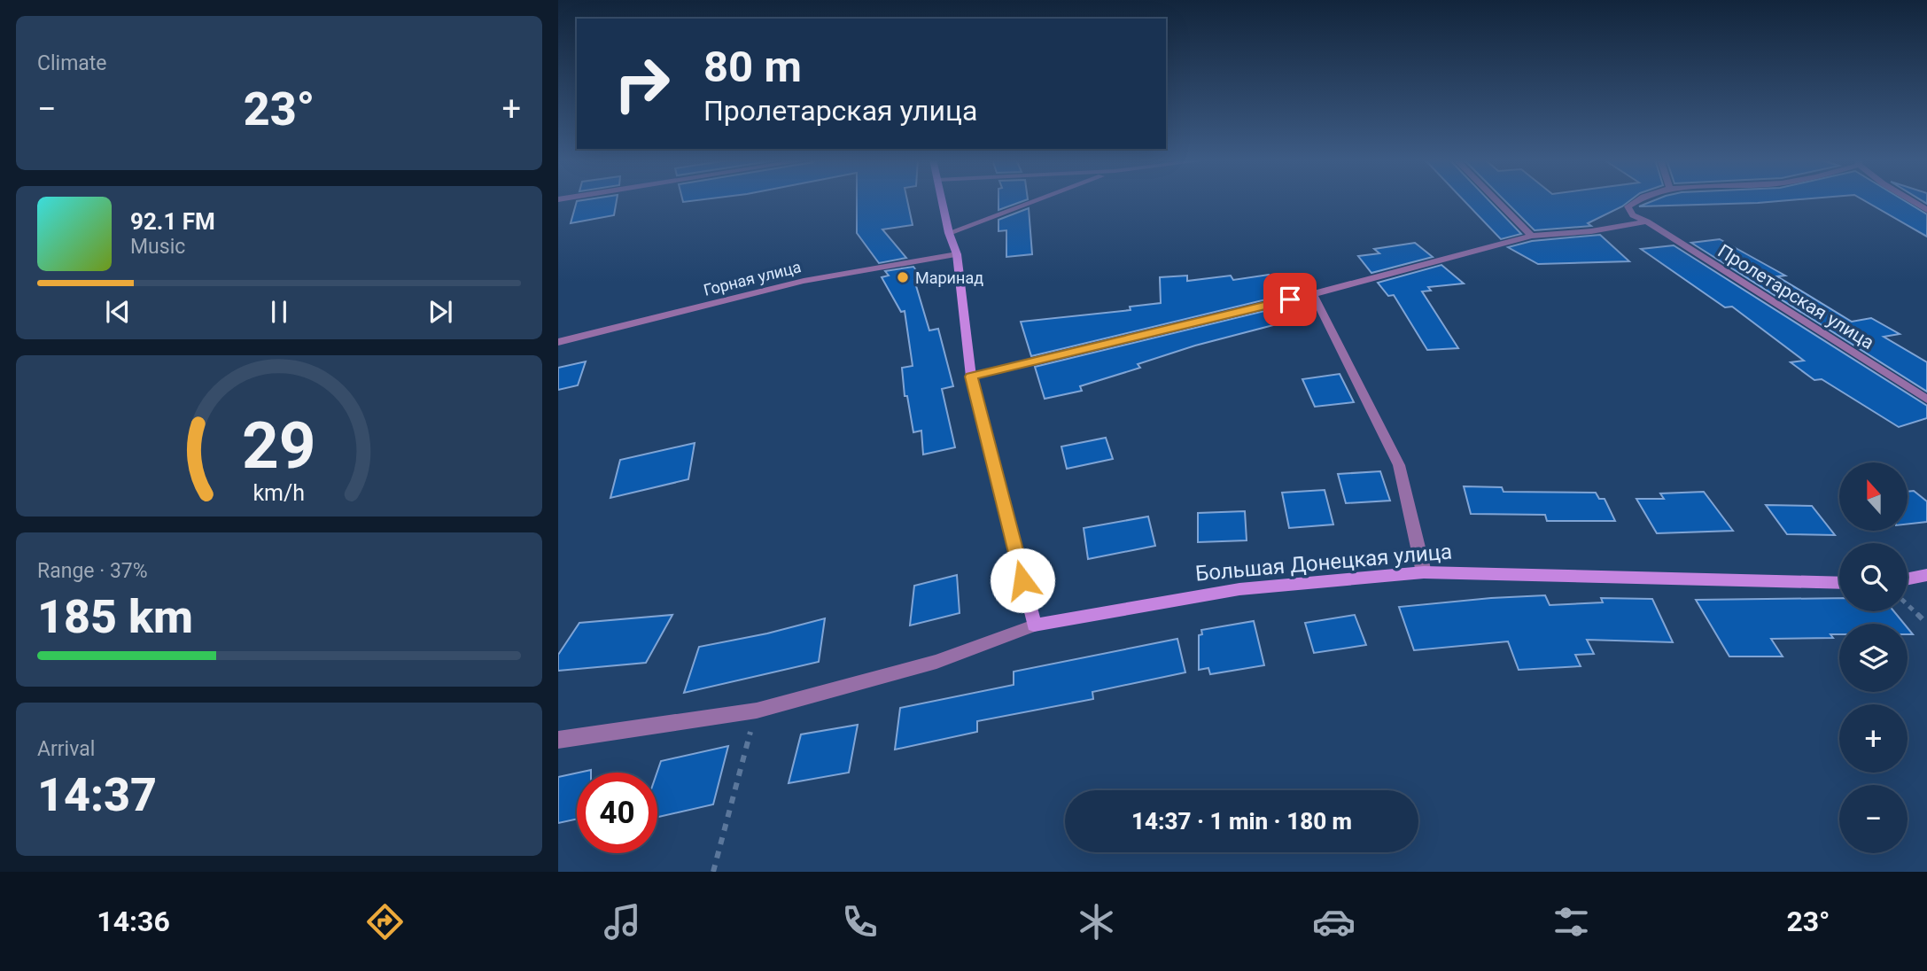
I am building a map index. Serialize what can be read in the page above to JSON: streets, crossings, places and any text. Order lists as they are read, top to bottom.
{
  "streets": {
    "street": ["Горная улица", "Пролетарская улица", "Большая Донецкая улица"]
  },
  "places": ["Маринад"],
  "north": "top",
  "page": {
    "tile": [
      "Climate",
      ["Range · 37%", "185 km"],
      ["Arrival", "14:37"]
    ],
    "turn": ["80 m", "Пролетарская улица"],
    "heat": ["−", "23°", "+"],
    "song": ["92.1 FM", "Music"],
    "map_buttons": ["+", "−"],
    "limit": "40",
    "trip": "14:37 · 1 min · 180 m",
    "tabs": ["14:36", "23°"],
    "gauge": ["29", "km/h"]
  }
}
